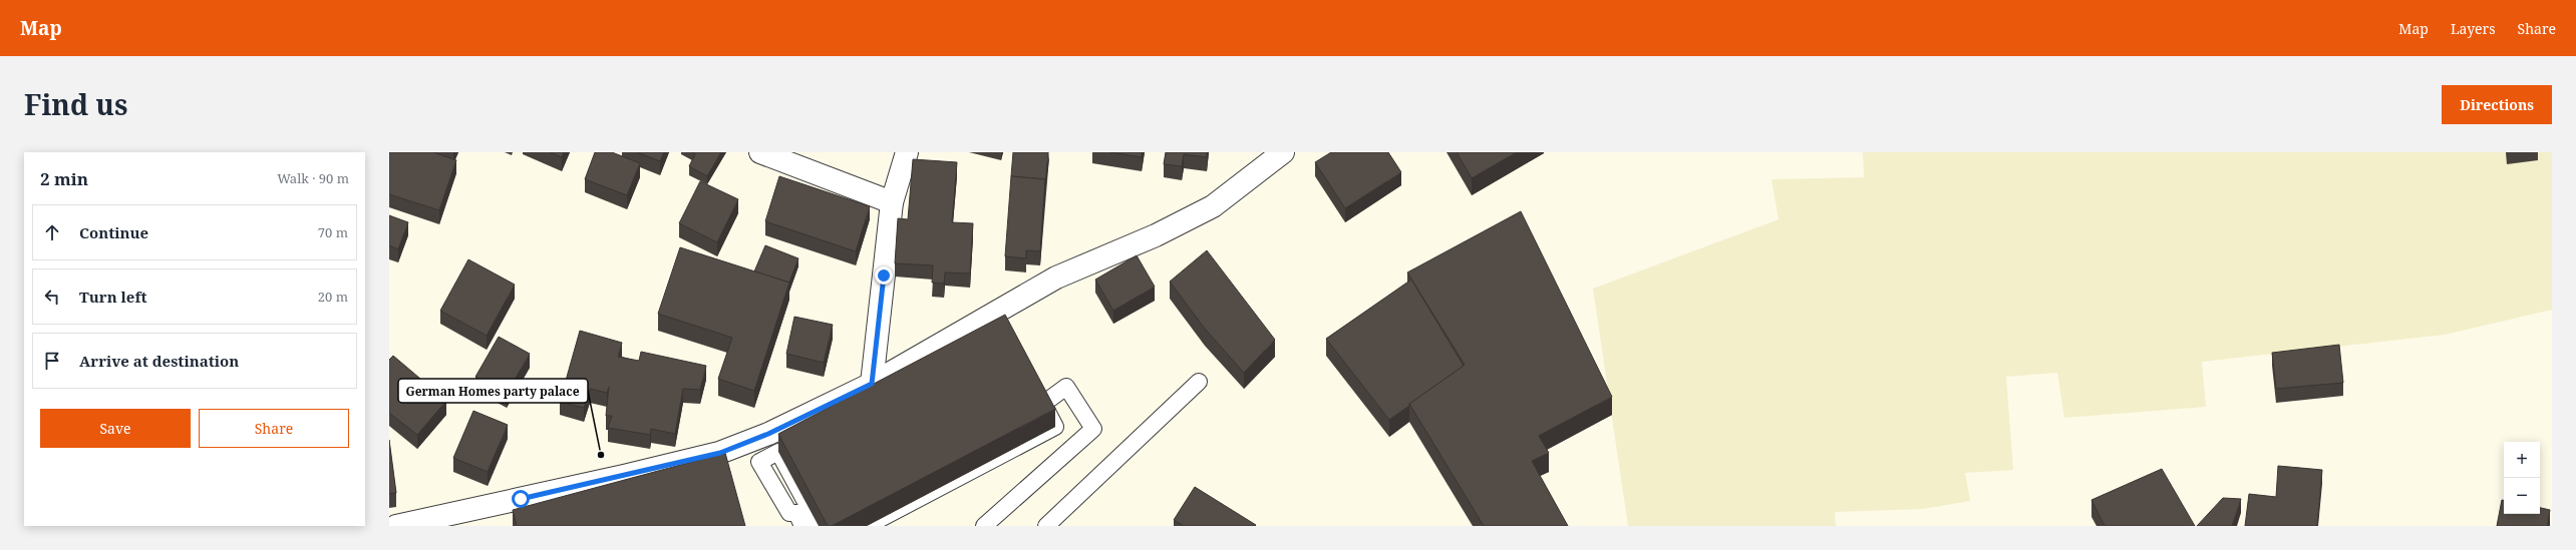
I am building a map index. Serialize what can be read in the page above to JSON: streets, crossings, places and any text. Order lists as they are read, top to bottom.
{
  "places": ["German Homes party palace"],
  "page": {
    "header": "Map",
    "nav": ["Map", "Layers", "Share"],
    "title": "Find us",
    "buttons": [
      "Directions",
      ["Save", "Share"]
    ],
    "heading": ["2 min", "Walk · 90 m"],
    "list": [
      ["Continue", "70 m"],
      ["Turn left", "20 m"],
      "Arrive at destination"
    ],
    "map_buttons": ["+", "−"]
  }
}
